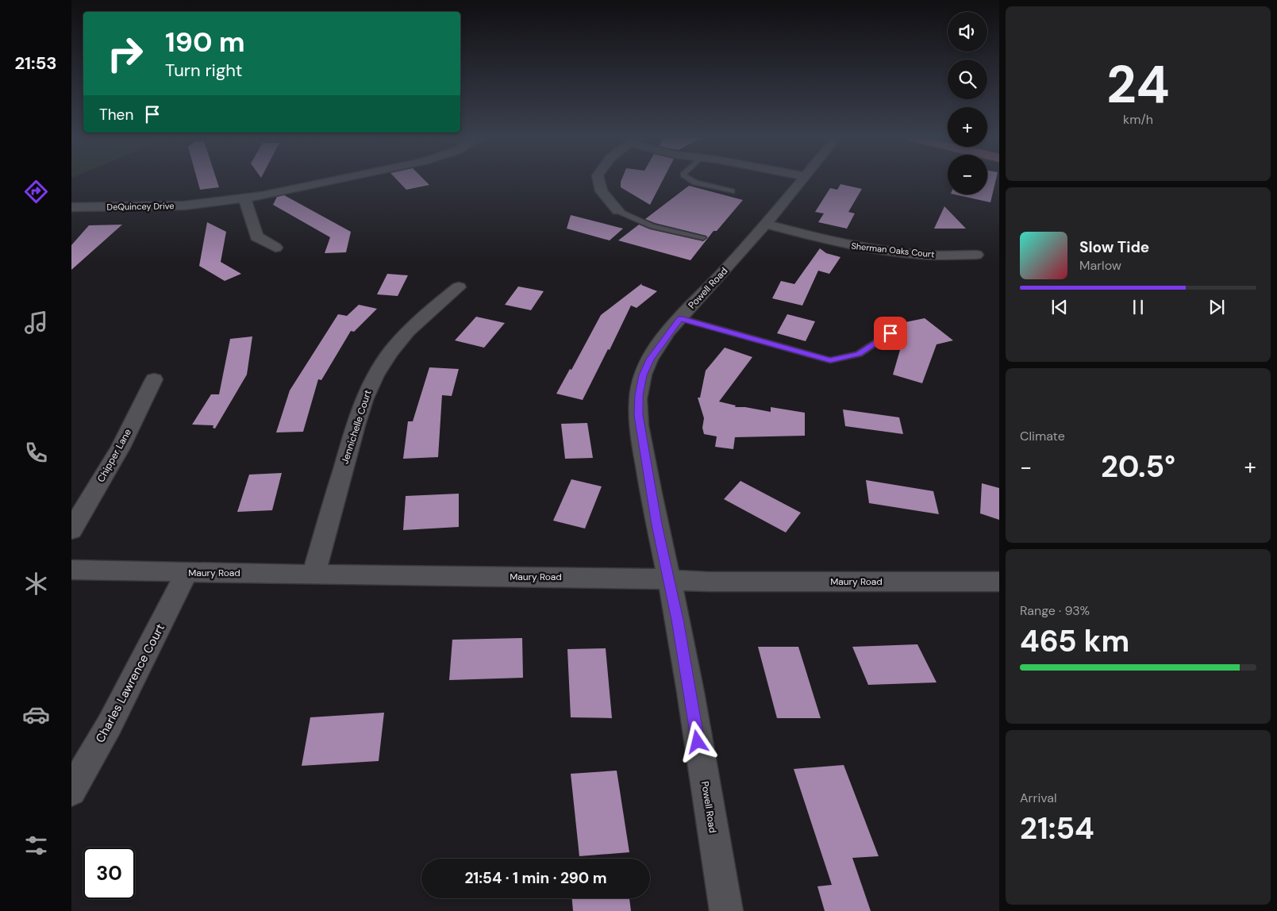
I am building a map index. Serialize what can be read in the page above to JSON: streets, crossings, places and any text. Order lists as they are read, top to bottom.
{
  "streets": {
    "street": [
      "DeQuincey Drive",
      "Sherman Oaks Court",
      "Powell Road",
      "Jennichelle Court",
      "Chipper Lane",
      "Maury Road",
      "Charles Lawrence Court"
    ]
  },
  "crossings": [
    ["Sherman Oaks Court", "Powell Road"],
    ["Powell Road", "Maury Road"],
    ["Jennichelle Court", "Maury Road"],
    ["Maury Road", "Charles Lawrence Court"]
  ],
  "page": {
    "tabs": "21:53",
    "tile": [
      ["24", "km/h"],
      "Climate",
      ["Range · 93%", "465 km"],
      ["Arrival", "21:54"]
    ],
    "map_buttons": ["+", "−"],
    "turn": ["190 m", "Turn right"],
    "then": "Then",
    "song": ["Slow Tide", "Marlow"],
    "heat": ["−", "20.5°", "+"],
    "limit": "30",
    "trip": "21:54 · 1 min · 290 m"
  }
}
